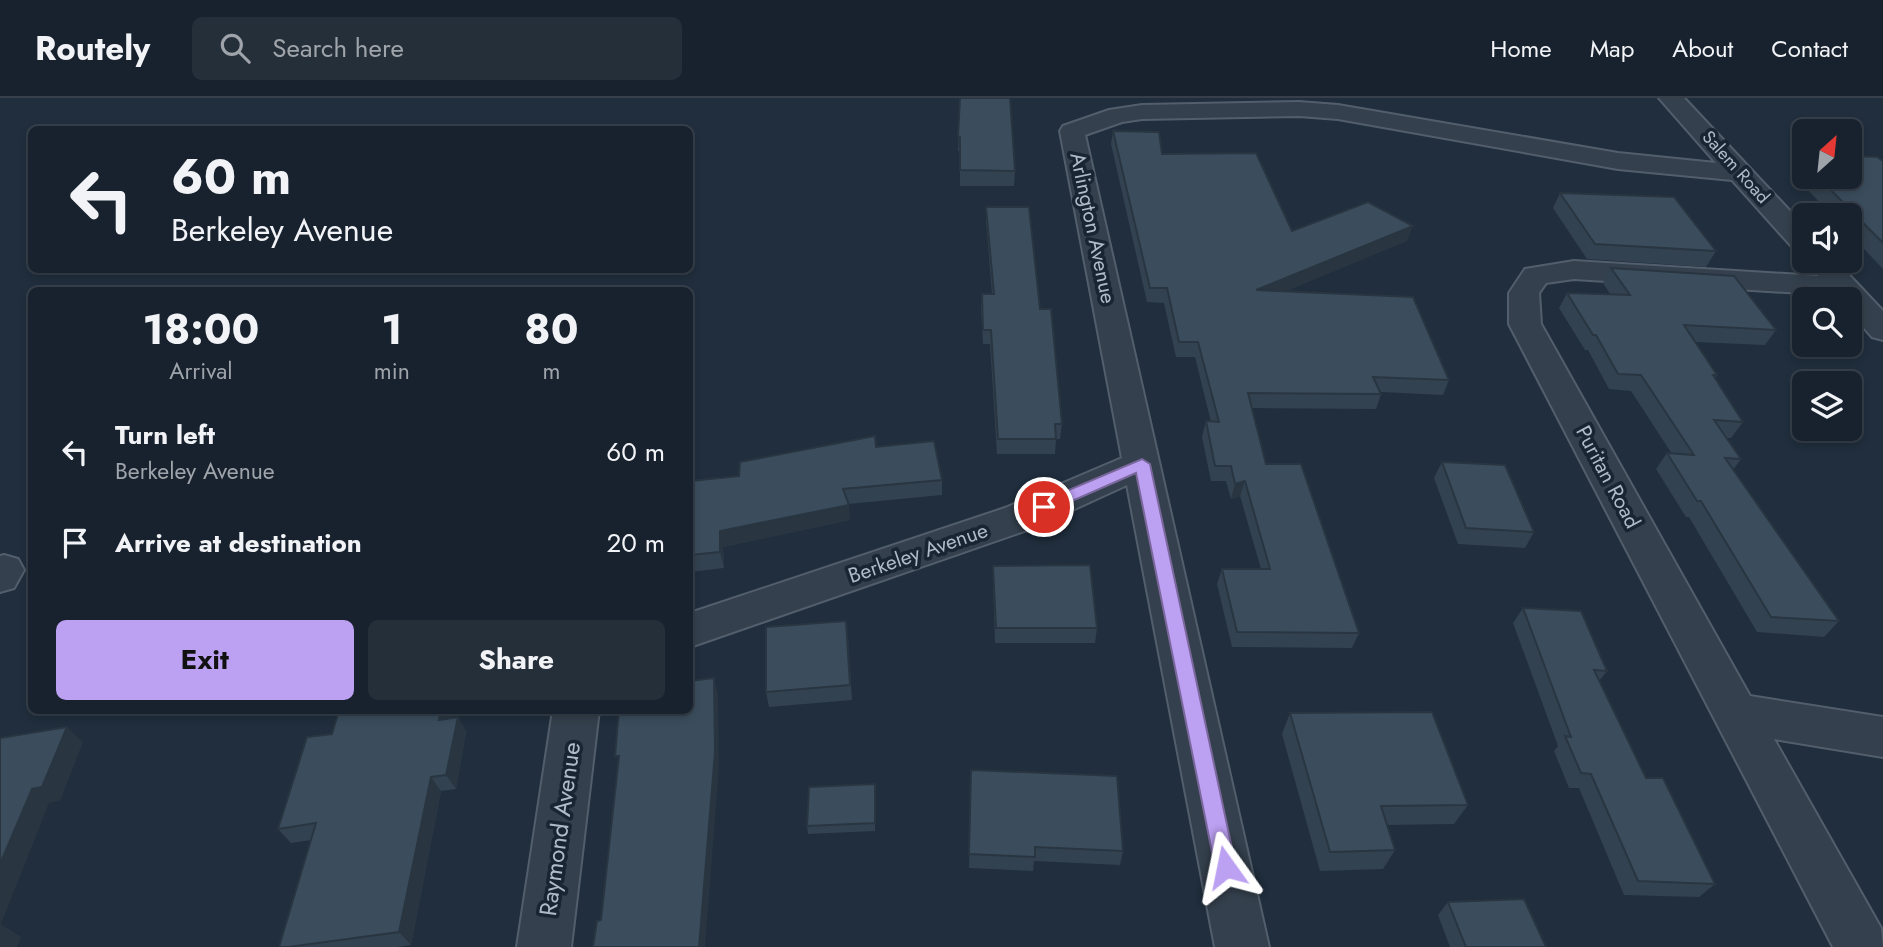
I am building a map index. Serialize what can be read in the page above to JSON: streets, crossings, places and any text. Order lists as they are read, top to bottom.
{
  "streets": {
    "street": [
      "Salem Road",
      "Arlington Avenue",
      "Puritan Road",
      "Berkeley Avenue",
      "Raymond Avenue"
    ]
  },
  "crossings": [
    ["Salem Road", "Arlington Avenue"],
    ["Arlington Avenue", "Berkeley Avenue"]
  ],
  "north": "top right",
  "page": {
    "header": "Routely",
    "search": "Search here",
    "nav": [
      "Home",
      "Map",
      "About",
      "Contact"
    ],
    "turn": ["60 m", "Berkeley Avenue"],
    "eta": [
      "18:00",
      "Arrival",
      "1",
      "min",
      "80",
      "m"
    ],
    "list": [
      {
        "name": "Turn left",
        "note": "Berkeley Avenue",
        "value": "60 m"
      },
      {
        "name": "Arrive at destination",
        "value": "20 m"
      }
    ],
    "buttons": ["Exit", "Share"]
  }
}
